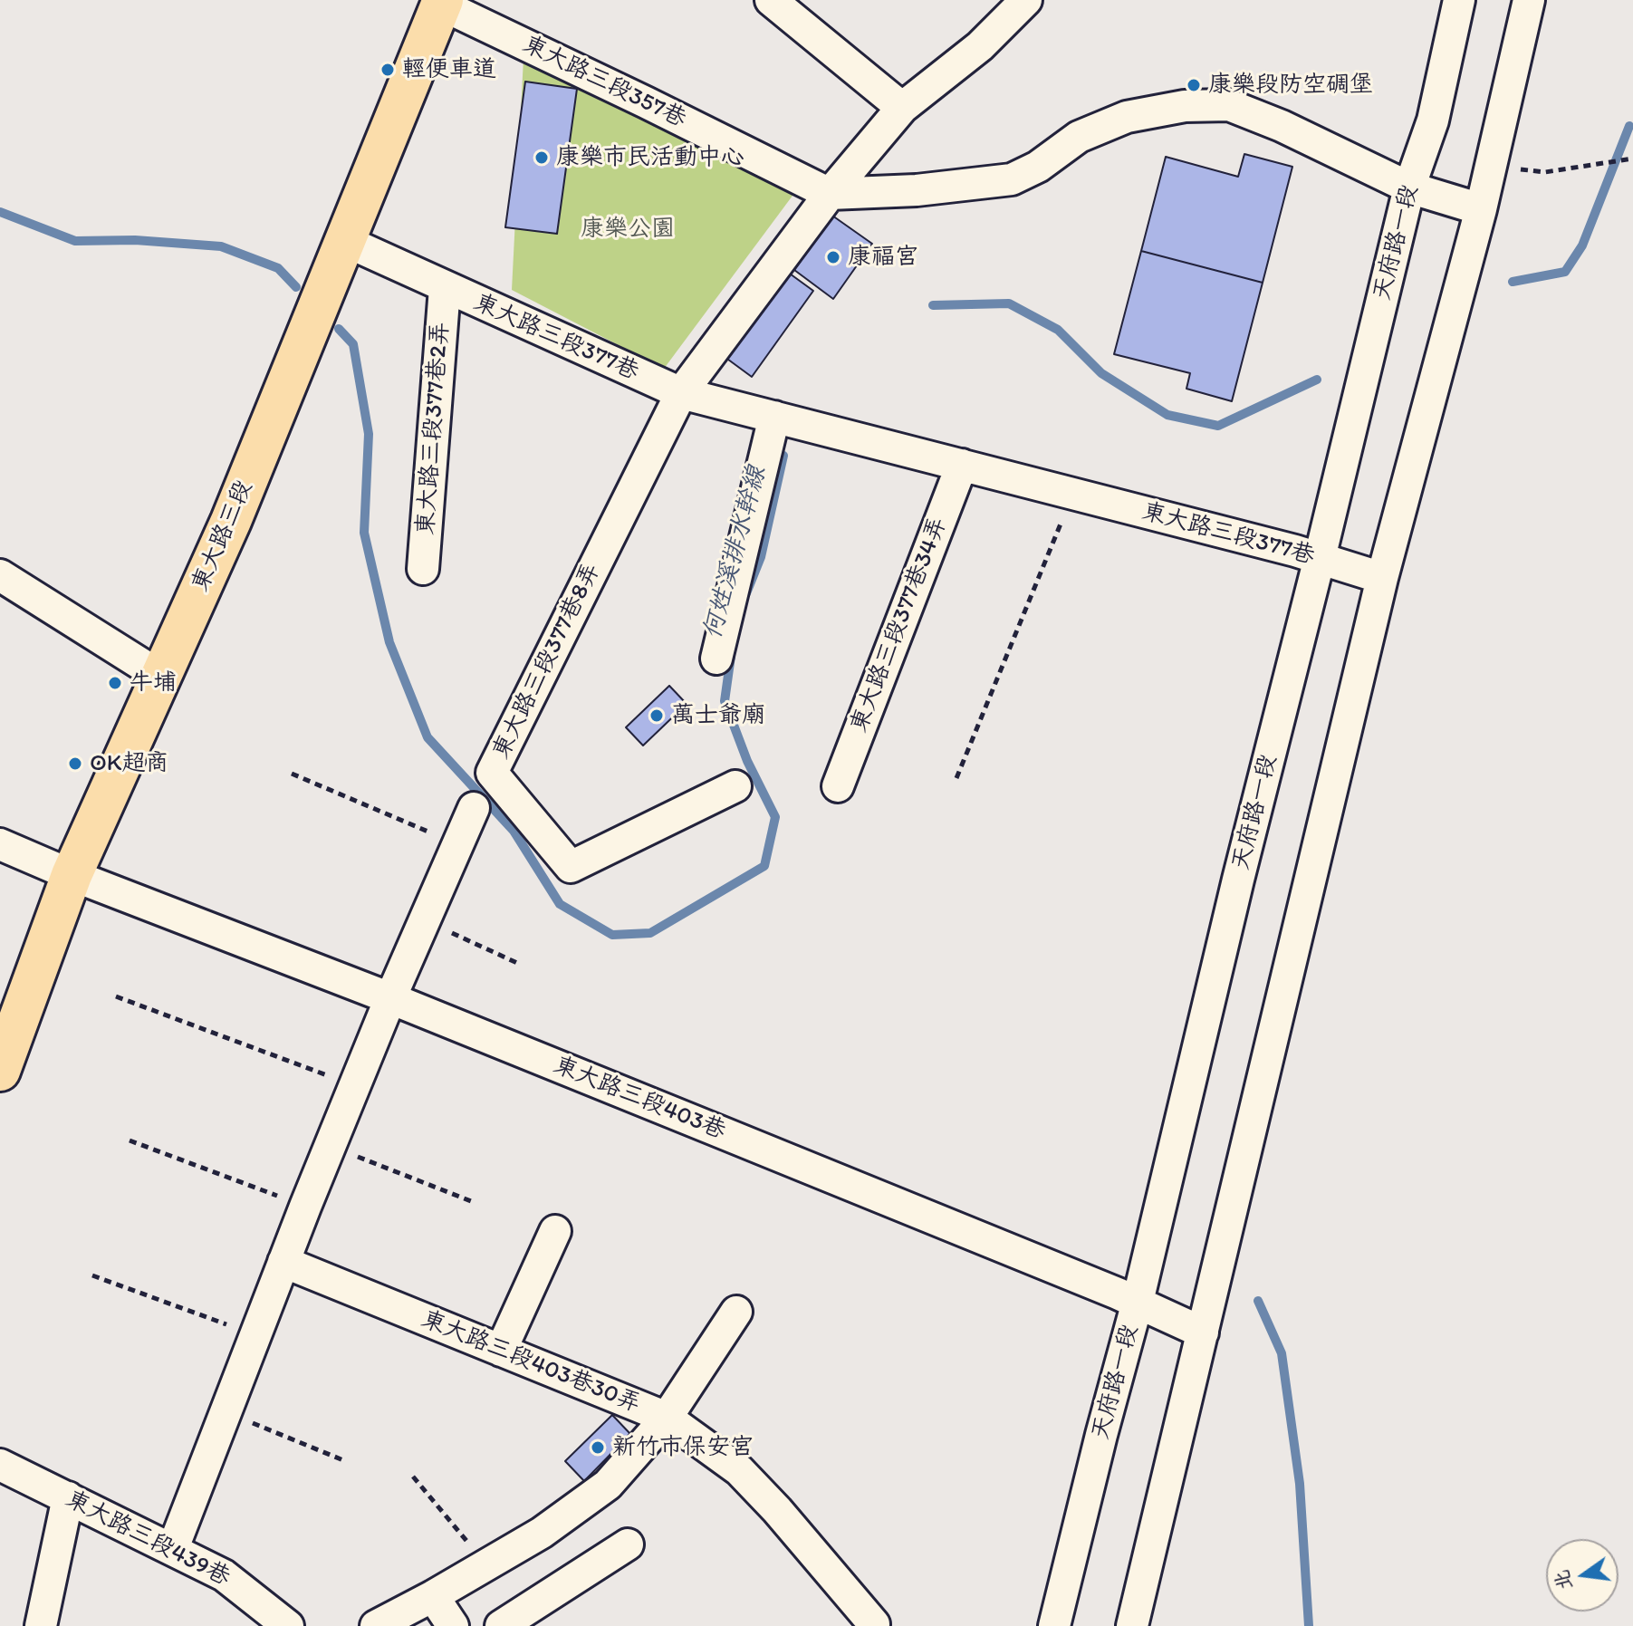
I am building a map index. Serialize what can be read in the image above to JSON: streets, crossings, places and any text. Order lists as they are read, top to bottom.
{
  "streets": {
    "main road": ["東大路三段"],
    "street": [
      "東大路三段357巷",
      "天府路一段",
      "東大路三段377巷",
      "東大路三段377巷2弄",
      "東大路三段377巷34弄",
      "東大路三段377巷8弄",
      "東大路三段403巷",
      "東大路三段403巷30弄",
      "東大路三段439巷"
    ]
  },
  "crossings": [
    ["東大路三段357巷", "東大路三段"],
    ["天府路一段", "東大路三段377巷"],
    ["天府路一段", "東大路三段403巷"],
    ["東大路三段377巷", "東大路三段377巷2弄"],
    ["東大路三段377巷", "東大路三段"],
    ["東大路三段377巷", "東大路三段377巷34弄"],
    ["東大路三段377巷", "東大路三段377巷8弄"],
    ["東大路三段", "東大路三段403巷"]
  ],
  "water": ["何姓溪排水幹線"],
  "parks": ["康樂公園"],
  "places": [
    "輕便車道",
    "康樂段防空碉堡",
    "康樂市民活動中心",
    "康福宮",
    "牛埔",
    "萬士爺廟",
    "OK超商",
    "新竹市保安宮"
  ],
  "north": "left"
}
